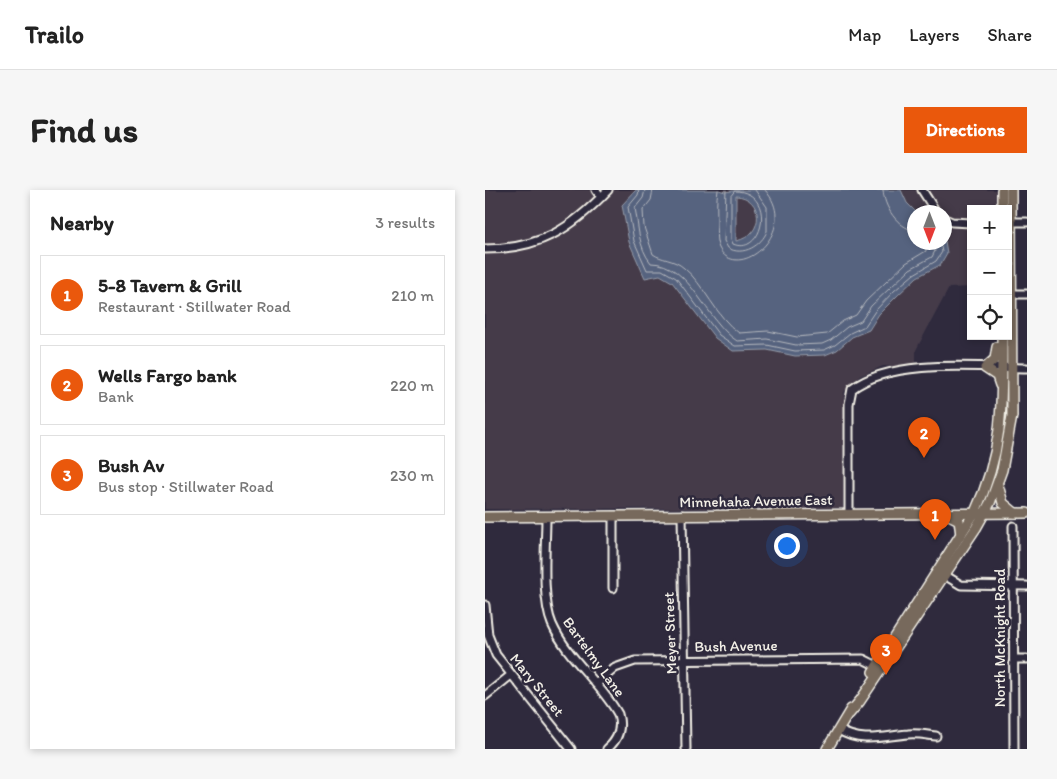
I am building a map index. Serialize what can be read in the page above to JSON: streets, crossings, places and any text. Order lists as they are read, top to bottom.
{
  "streets": {
    "main road": ["Minnehaha Avenue East"],
    "street": [
      "Meyer Street",
      "North McKnight Road",
      "Bush Avenue",
      "Bartelmy Lane",
      "Mary Street"
    ]
  },
  "crossings": [
    ["Minnehaha Avenue East", "Meyer Street"],
    ["Minnehaha Avenue East", "Bartelmy Lane"],
    ["Meyer Street", "Bush Avenue"],
    ["Bush Avenue", "Bartelmy Lane"]
  ],
  "north": "bottom",
  "page": {
    "header": "Trailo",
    "nav": ["Map", "Layers", "Share"],
    "buttons": "Directions",
    "title": "Find us",
    "heading": ["Nearby", "3 results"],
    "map_buttons": ["+", "−"],
    "list": [
      {
        "mark": "1",
        "name": "5-8 Tavern & Grill",
        "note": "Restaurant · Stillwater Road",
        "value": "210 m"
      },
      {
        "mark": "2",
        "name": "Wells Fargo bank",
        "note": "Bank",
        "value": "220 m"
      },
      {
        "mark": "3",
        "name": "Bush Av",
        "note": "Bus stop · Stillwater Road",
        "value": "230 m"
      }
    ],
    "pins": ["2", "1", "3"]
  }
}
